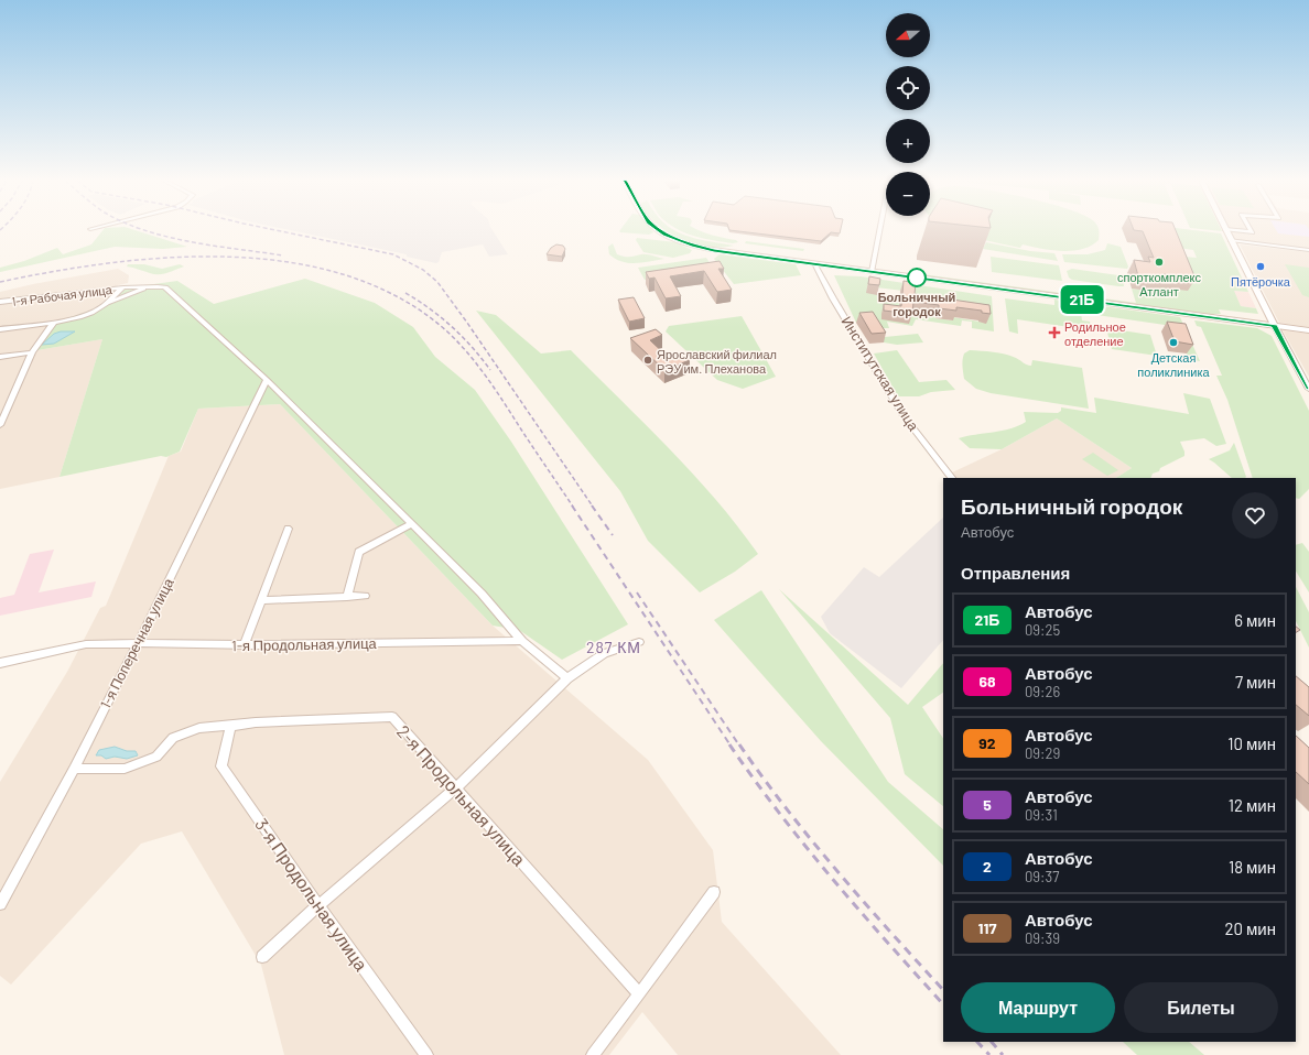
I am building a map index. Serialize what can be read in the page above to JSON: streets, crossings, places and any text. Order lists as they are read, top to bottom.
{
  "streets": {
    "street": [
      "1-я Рабочая улица",
      "Институтская улица",
      "1-я Поперечная улица",
      "1-я Продольная улица",
      "2-я Продольная улица",
      "3-я Продольная улица"
    ]
  },
  "crossings": [
    ["1-я Рабочая улица", "1-я Поперечная улица"],
    ["1-я Рабочая улица", "1-я Продольная улица"],
    ["1-я Поперечная улица", "1-я Продольная улица"],
    ["2-я Продольная улица", "3-я Продольная улица"]
  ],
  "districts": ["287 КМ"],
  "places": {
    "other": [
      "спорткомплекс Атлант",
      "Пятёрочка",
      "Больничный городок",
      "Детская поликлиника",
      "Ярославский филиал РЭУ им. Плеханова"
    ],
    "health": ["Родильное отделение"]
  },
  "lines": ["bus line 21Б"],
  "north": "left",
  "page": {
    "on_map": "21Б",
    "map_buttons": ["+", "−"],
    "heading": [
      ["Больничный городок", "Автобус"],
      "Отправления"
    ],
    "list": [
      {
        "mark": "21Б",
        "name": "Автобус",
        "note": "09:25",
        "value": "6 мин"
      },
      {
        "mark": "68",
        "name": "Автобус",
        "note": "09:26",
        "value": "7 мин"
      },
      {
        "mark": "92",
        "name": "Автобус",
        "note": "09:29",
        "value": "10 мин"
      },
      {
        "mark": "5",
        "name": "Автобус",
        "note": "09:31",
        "value": "12 мин"
      },
      {
        "mark": "2",
        "name": "Автобус",
        "note": "09:37",
        "value": "18 мин"
      },
      {
        "mark": "117",
        "name": "Автобус",
        "note": "09:39",
        "value": "20 мин"
      }
    ],
    "buttons": ["Маршрут", "Билеты"]
  }
}
